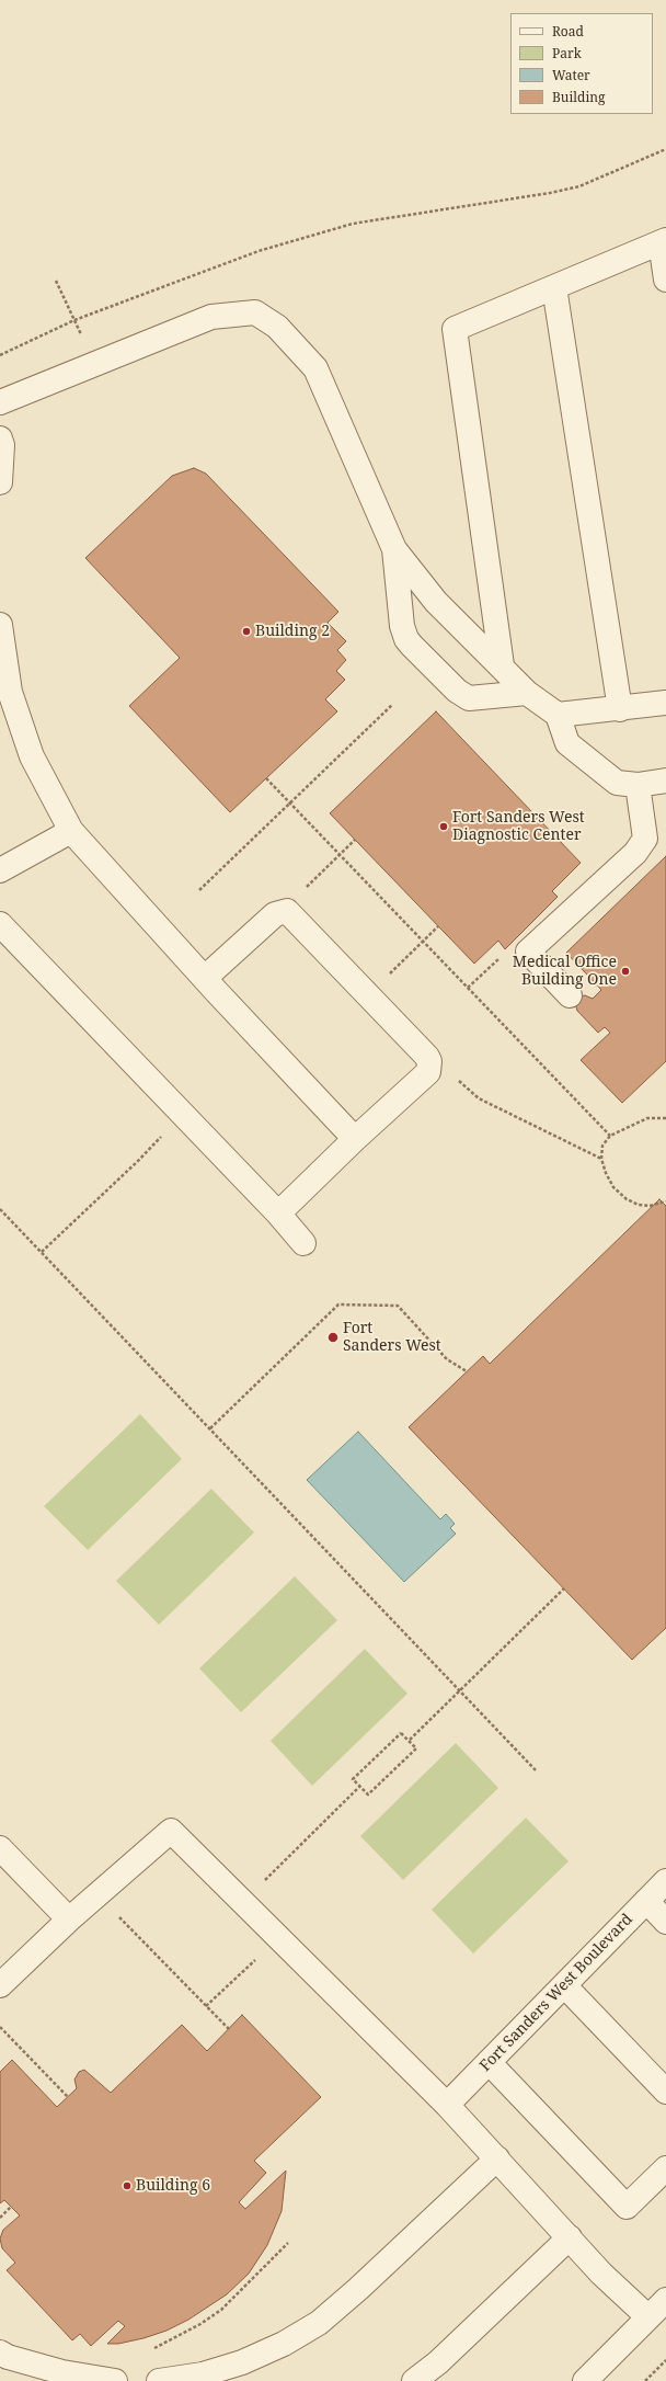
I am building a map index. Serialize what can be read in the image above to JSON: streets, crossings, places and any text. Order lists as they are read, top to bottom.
{
  "streets": {
    "lane": ["Fort Sanders West Boulevard"]
  },
  "places": [
    "Building 2",
    "Fort Sanders West Diagnostic Center",
    "Medical Office Building One",
    "Fort Sanders West",
    "Building 6"
  ],
  "legend": [
    "Road",
    "Park",
    "Water",
    "Building"
  ]
}
